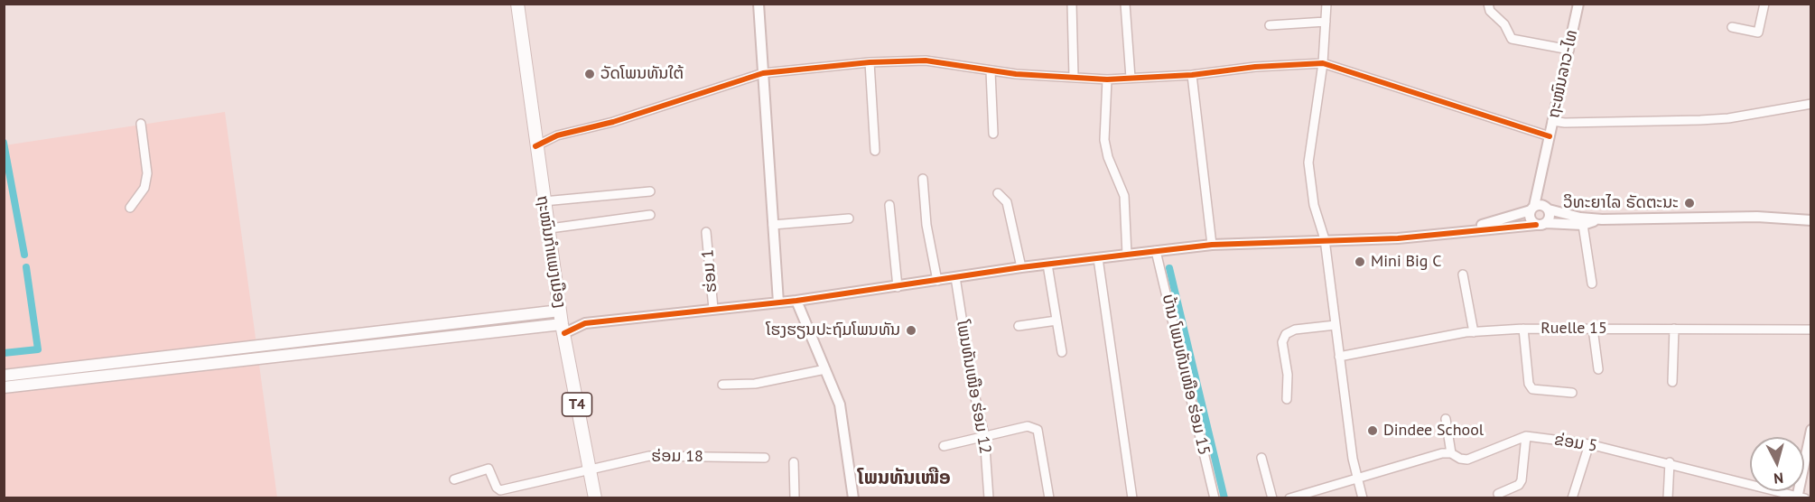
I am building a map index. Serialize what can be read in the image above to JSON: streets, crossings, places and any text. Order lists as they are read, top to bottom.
{
  "streets": {
    "main road": ["ຖະໜົນກຳແພງເມືອງ", "T4"],
    "street": [
      "ຖະໜົນລາວ-ໄທ",
      "ຮ່ອມ 1",
      "Ruelle 15",
      "ບ້ານ ໂພນທັນເໜືອ ຮ່ອມ 15",
      "ໂພນທັນເໜືອ ຮ່ອມ 12",
      "ຂ່ອມ 5",
      "ຮ່ອມ 18"
    ]
  },
  "crossings": [
    ["ຖະໜົນກຳແພງເມືອງ", "ຮ່ອມ 18"]
  ],
  "districts": ["ໂພນທັນເໜືອ"],
  "places": [
    "ວັດໂພນທັນໃຕ້",
    "ວິທະຍາໄລ ຣັດຕະນະ",
    "Mini Big C",
    "ໂຮງຮຽນປະຖົມໂພນທັນ",
    "Dindee School"
  ],
  "north": "bottom"
}
